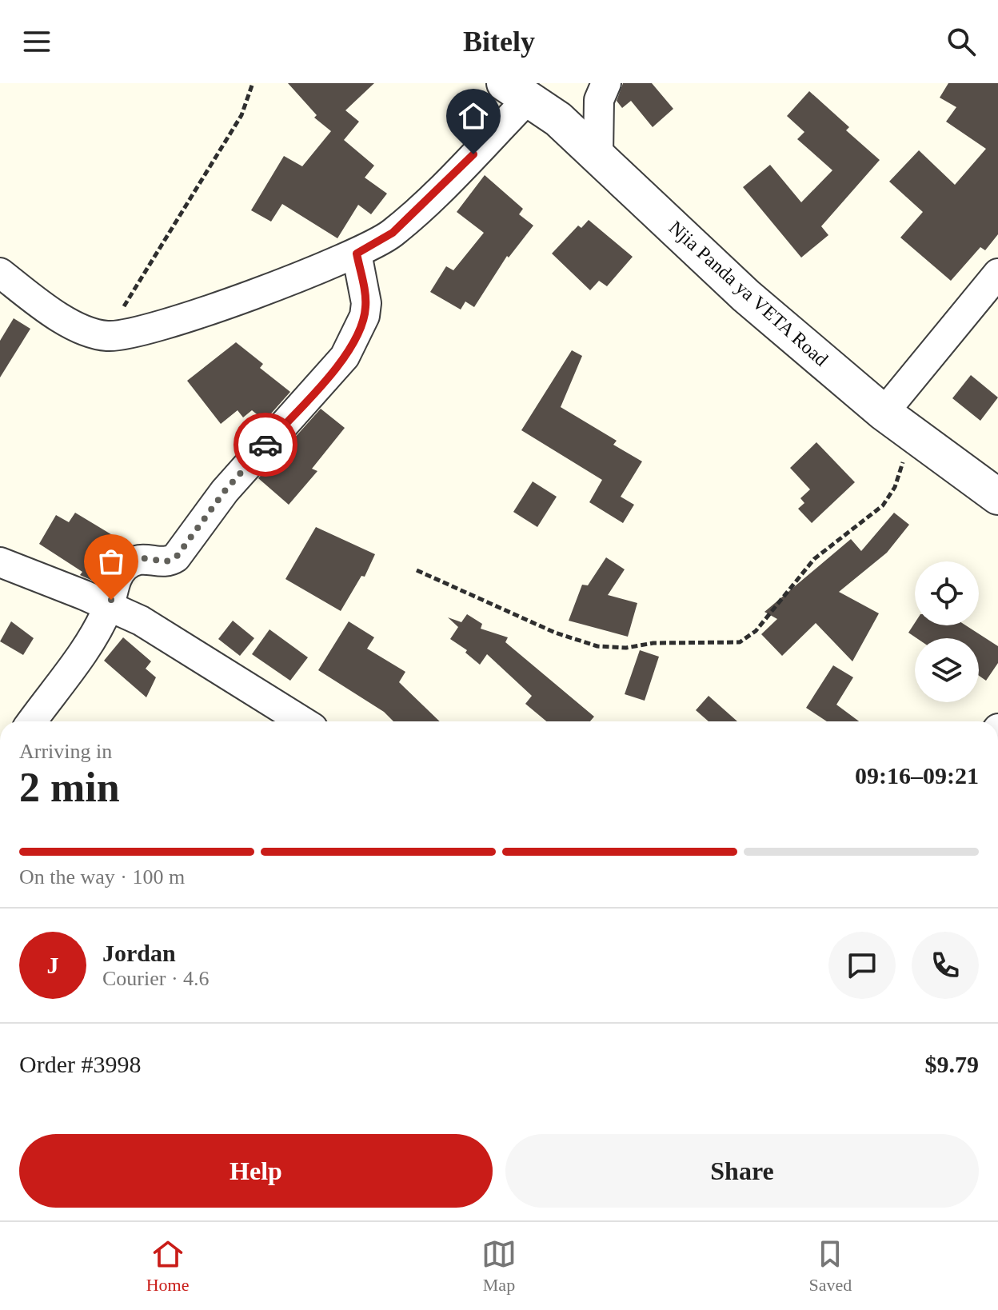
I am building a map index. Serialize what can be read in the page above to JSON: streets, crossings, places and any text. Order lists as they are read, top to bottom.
{
  "streets": {
    "street": ["Njia Panda ya VETA Road"]
  },
  "page": {
    "header": "Bitely",
    "heading": ["2 min", "Arriving in", "09:16–09:21"],
    "panel": [
      "Jordan",
      "Courier · 4.6",
      "Order #3998",
      "$9.79"
    ],
    "bar": "On the way · 100 m",
    "round": "J",
    "buttons": ["Help", "Share"],
    "tabs": ["Home", "Map", "Saved"]
  }
}
